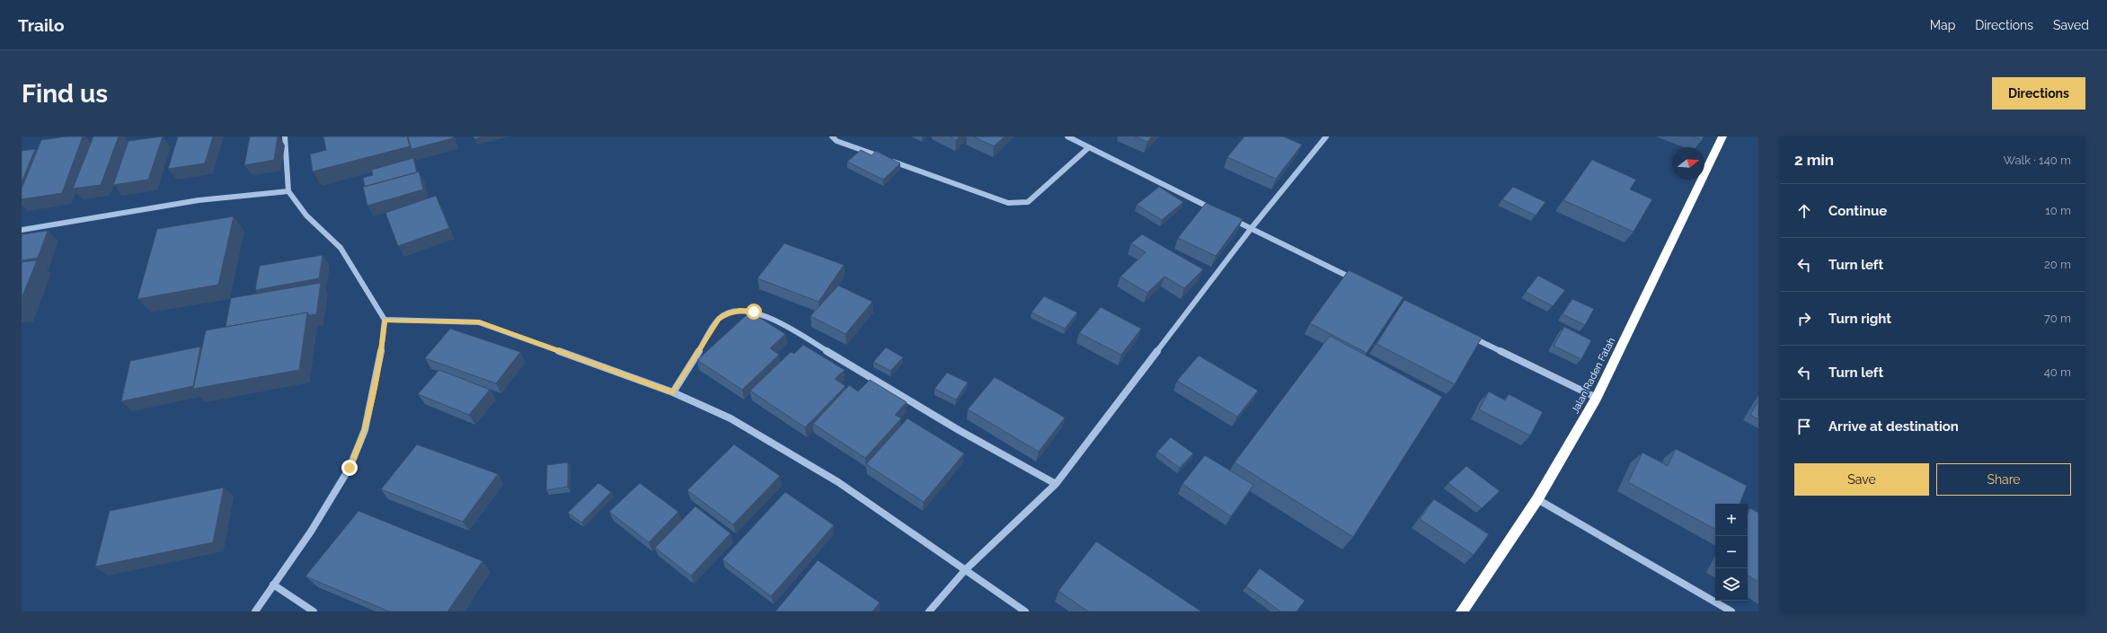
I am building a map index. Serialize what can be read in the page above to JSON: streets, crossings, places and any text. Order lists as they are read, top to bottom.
{
  "streets": {
    "highway": ["Jalan Raden Fatah"]
  },
  "north": "right",
  "page": {
    "header": "Trailo",
    "nav": ["Map", "Directions", "Saved"],
    "buttons": [
      "Directions",
      ["Save", "Share"]
    ],
    "title": "Find us",
    "heading": ["2 min", "Walk · 140 m"],
    "list": [
      ["Continue", "10 m"],
      ["Turn left", "20 m"],
      ["Turn right", "70 m"],
      ["Turn left", "40 m"],
      "Arrive at destination"
    ],
    "map_buttons": ["+", "−"]
  }
}
